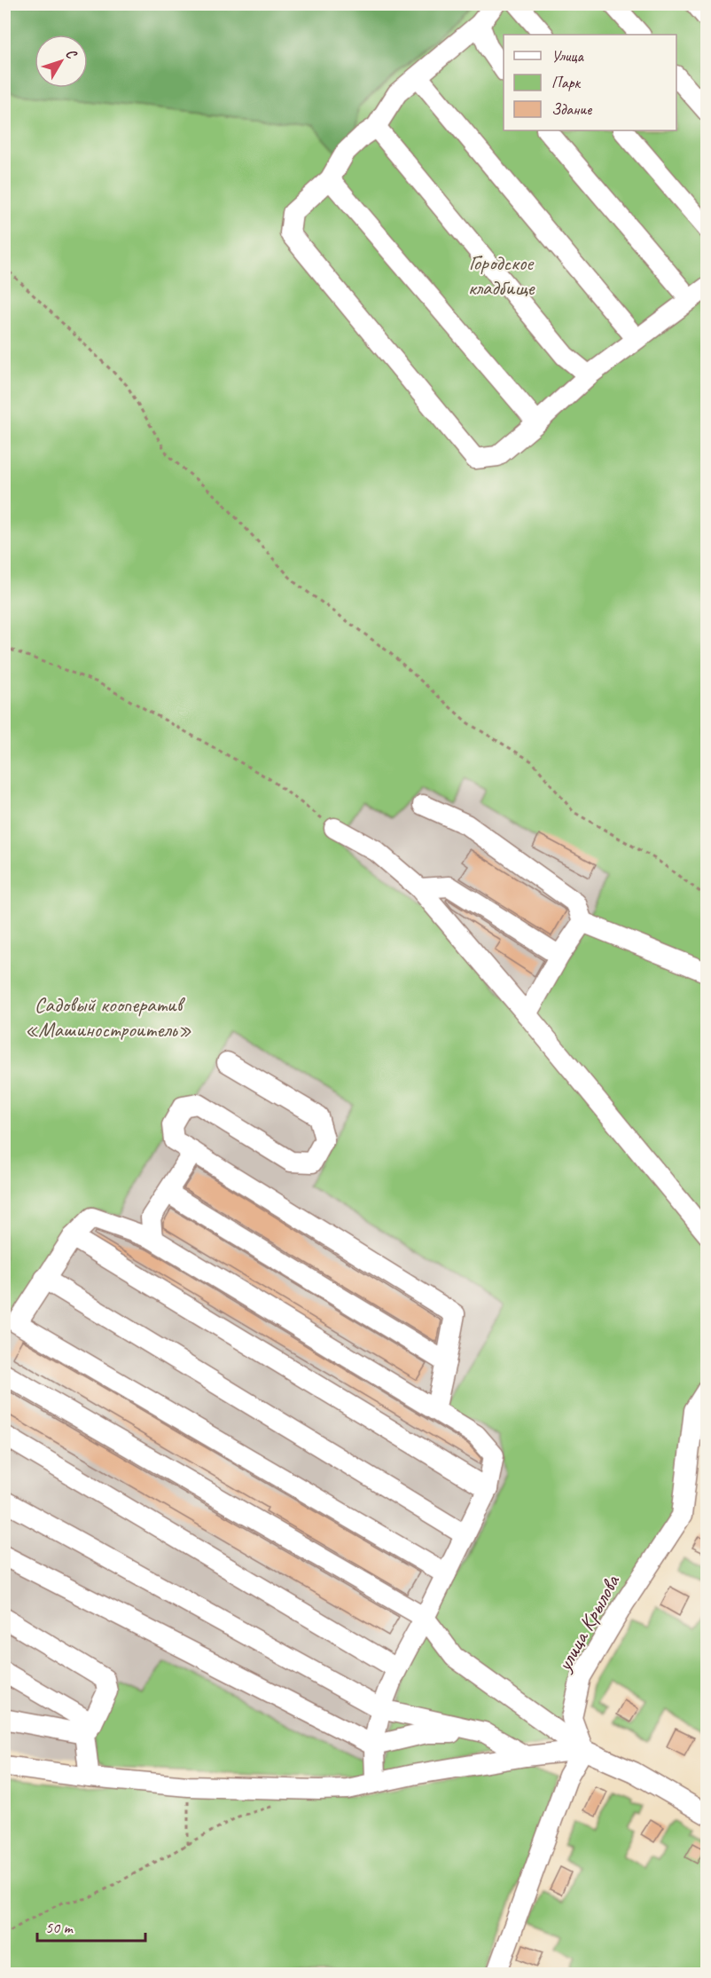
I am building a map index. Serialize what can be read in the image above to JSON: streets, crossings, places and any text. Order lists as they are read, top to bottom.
{
  "streets": {
    "street": ["улица Крылова"]
  },
  "parks": ["Городское кладбище", "Садовый кооператив «Машиностроитель»"],
  "legend": ["Улица", "Парк", "Здание"],
  "scale_bar": "50 m",
  "north": "top right"
}
